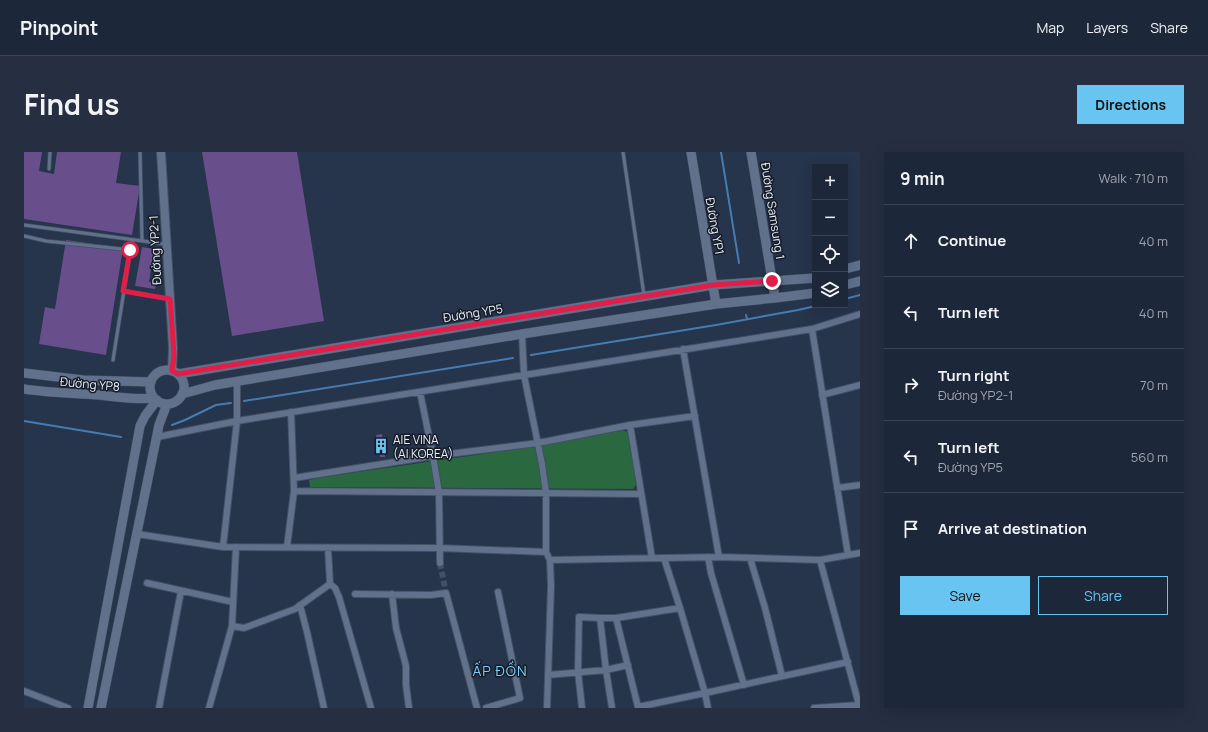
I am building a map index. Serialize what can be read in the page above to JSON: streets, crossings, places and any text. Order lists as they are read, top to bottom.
{
  "streets": {
    "main road": [
      "Đường Samsung 1",
      "Đường YP1",
      "Đường YP5",
      "Đường YP8"
    ],
    "street": ["Đường YP2-1"]
  },
  "crossings": [
    ["Đường Samsung 1", "Đường YP5"],
    ["Đường YP1", "Đường YP5"],
    ["Đường YP2-1", "Đường YP5"],
    ["Đường YP2-1", "Đường YP8"],
    ["Đường YP5", "Đường YP8"]
  ],
  "districts": ["ẤP ĐỒN"],
  "places": {
    "building": ["AIE VINA (AI KOREA)"]
  },
  "page": {
    "header": "Pinpoint",
    "nav": ["Map", "Layers", "Share"],
    "title": "Find us",
    "buttons": [
      "Directions",
      ["Save", "Share"]
    ],
    "heading": ["9 min", "Walk · 710 m"],
    "map_buttons": ["+", "−"],
    "list": [
      ["Continue", "40 m"],
      ["Turn left", "40 m"],
      ["Turn right", "Đường YP2-1", "70 m"],
      ["Turn left", "Đường YP5", "560 m"],
      "Arrive at destination"
    ]
  }
}
